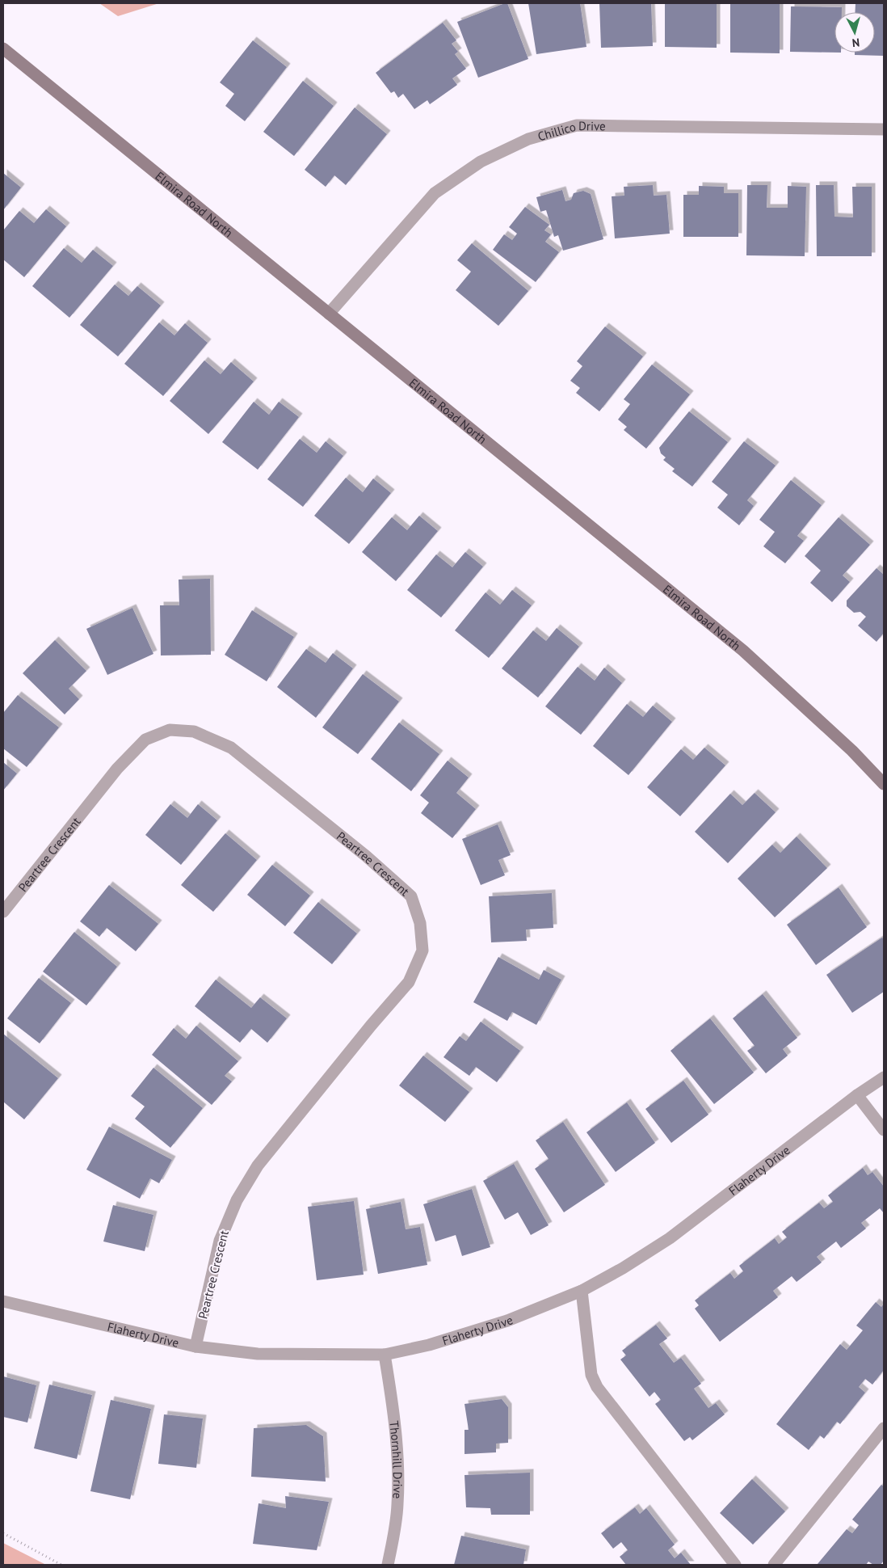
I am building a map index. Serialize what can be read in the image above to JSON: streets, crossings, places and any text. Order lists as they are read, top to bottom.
{
  "streets": {
    "main road": ["Elmira Road North"],
    "street": [
      "Chillico Drive",
      "Peartree Crescent",
      "Flaherty Drive",
      "Thornhill Drive"
    ]
  },
  "crossings": [
    ["Chillico Drive", "Elmira Road North"],
    ["Peartree Crescent", "Flaherty Drive"],
    ["Flaherty Drive", "Thornhill Drive"]
  ],
  "north": "bottom"
}
